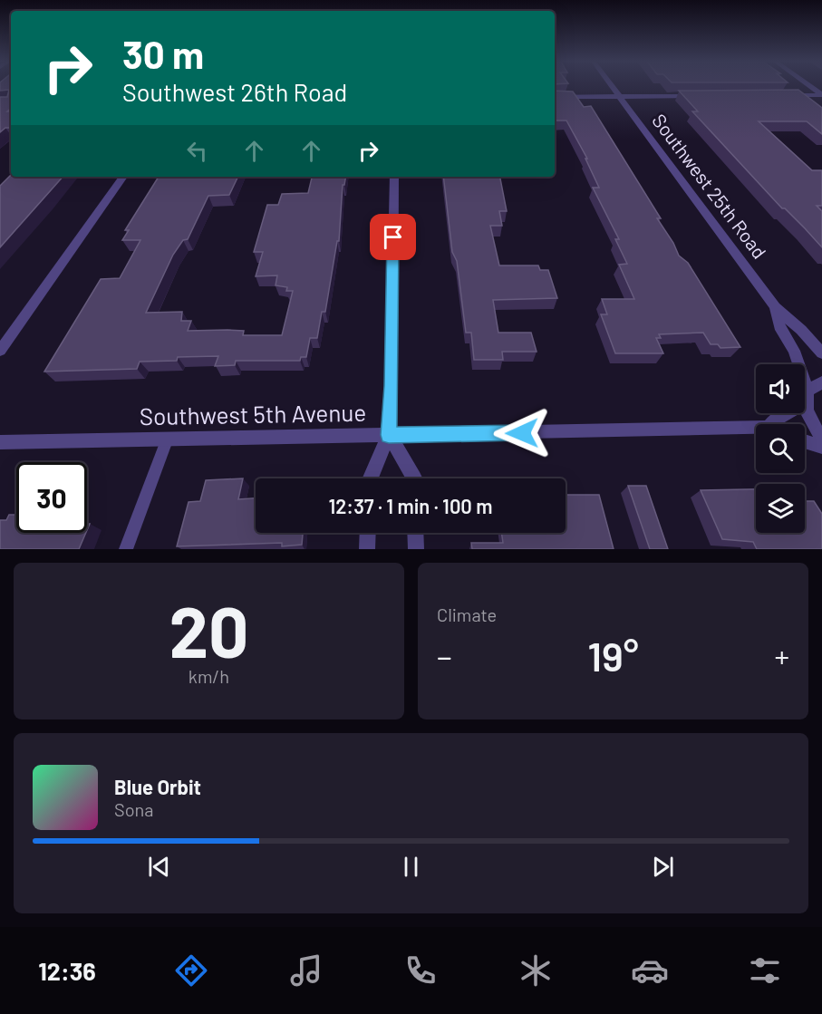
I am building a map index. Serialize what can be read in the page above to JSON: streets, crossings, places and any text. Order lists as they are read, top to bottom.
{
  "streets": {
    "street": ["Southwest 25th Road", "Southwest 5th Avenue"]
  },
  "crossings": [
    ["Southwest 25th Road", "Southwest 5th Avenue"]
  ],
  "page": {
    "turn": ["30 m", "Southwest 26th Road"],
    "limit": "30",
    "trip": "12:37 · 1 min · 100 m",
    "tile": [
      ["20", "km/h"],
      "Climate"
    ],
    "heat": ["−", "19°", "+"],
    "song": ["Blue Orbit", "Sona"],
    "tabs": "12:36"
  }
}
